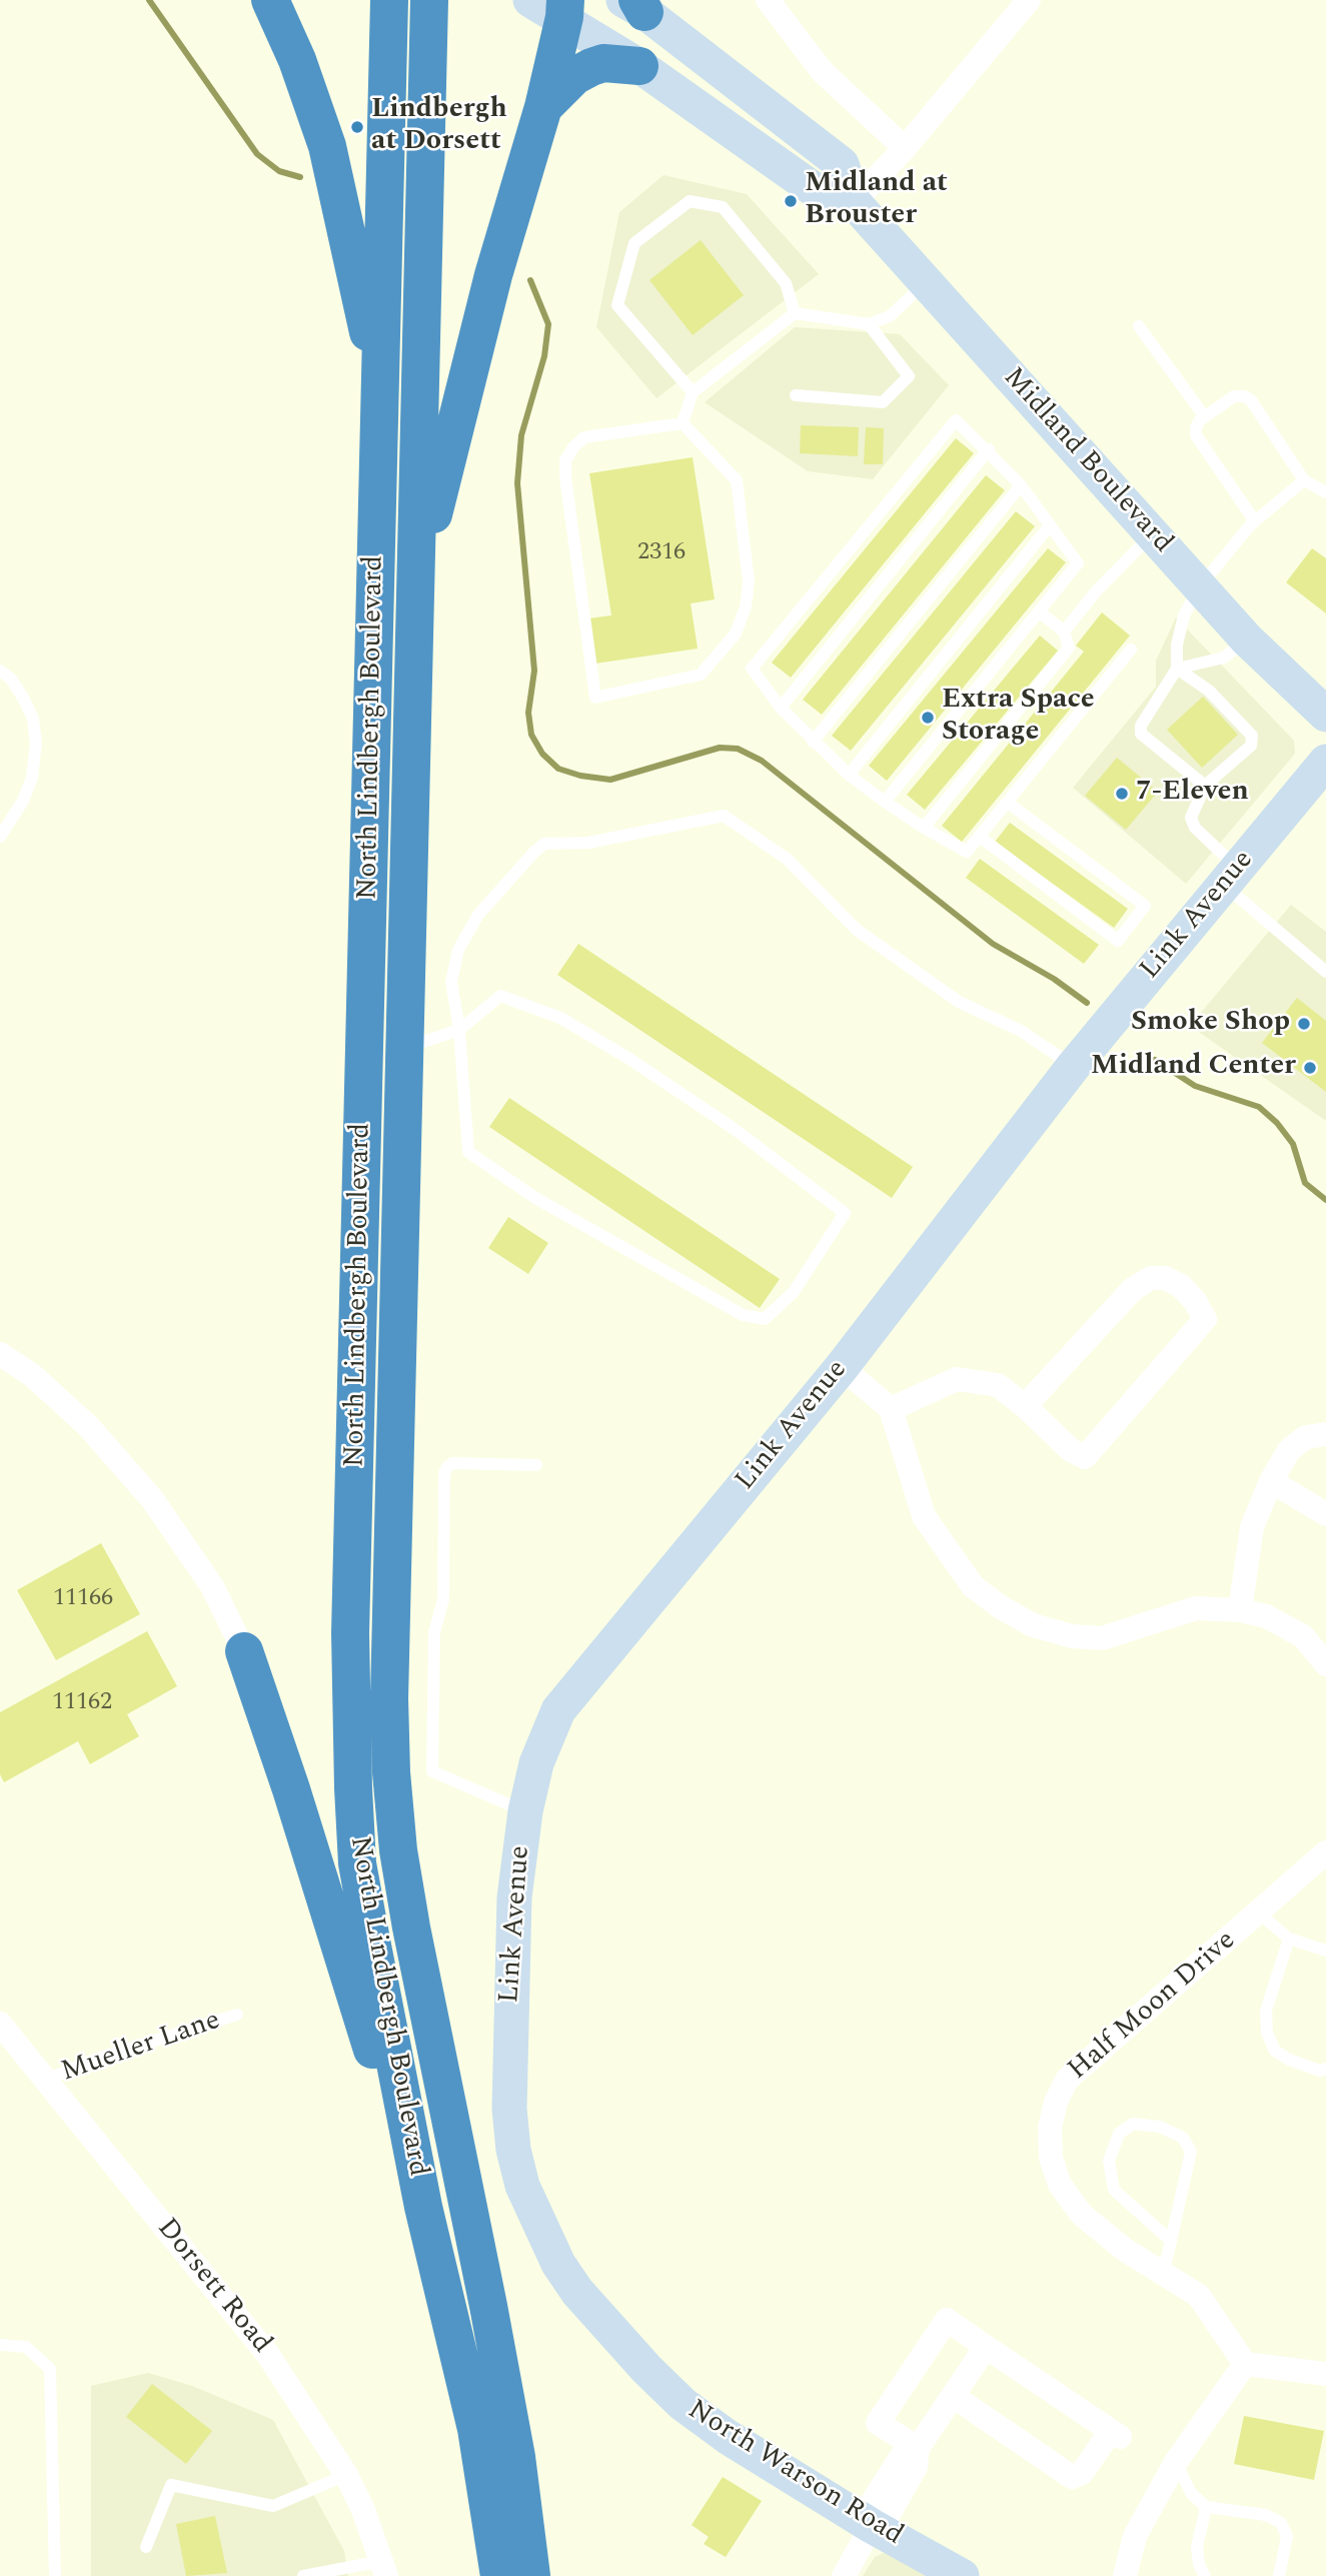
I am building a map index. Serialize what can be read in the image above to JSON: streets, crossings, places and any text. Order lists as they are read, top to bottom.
{
  "streets": {
    "highway": ["North Lindbergh Boulevard"],
    "street": [
      "Midland Boulevard",
      "Link Avenue",
      "Half Moon Drive",
      "Dorsett Road",
      "North Warson Road"
    ],
    "lane": ["Mueller Lane"]
  },
  "crossings": [
    ["Link Avenue", "North Warson Road"],
    ["Mueller Lane", "Dorsett Road"]
  ],
  "places": [
    "Lindbergh at Dorsett",
    "Midland at Brouster",
    "Extra Space Storage",
    "7-Eleven",
    "Smoke Shop",
    "Midland Center"
  ],
  "house_numbers": ["2316", "11166", "11162"]
}
